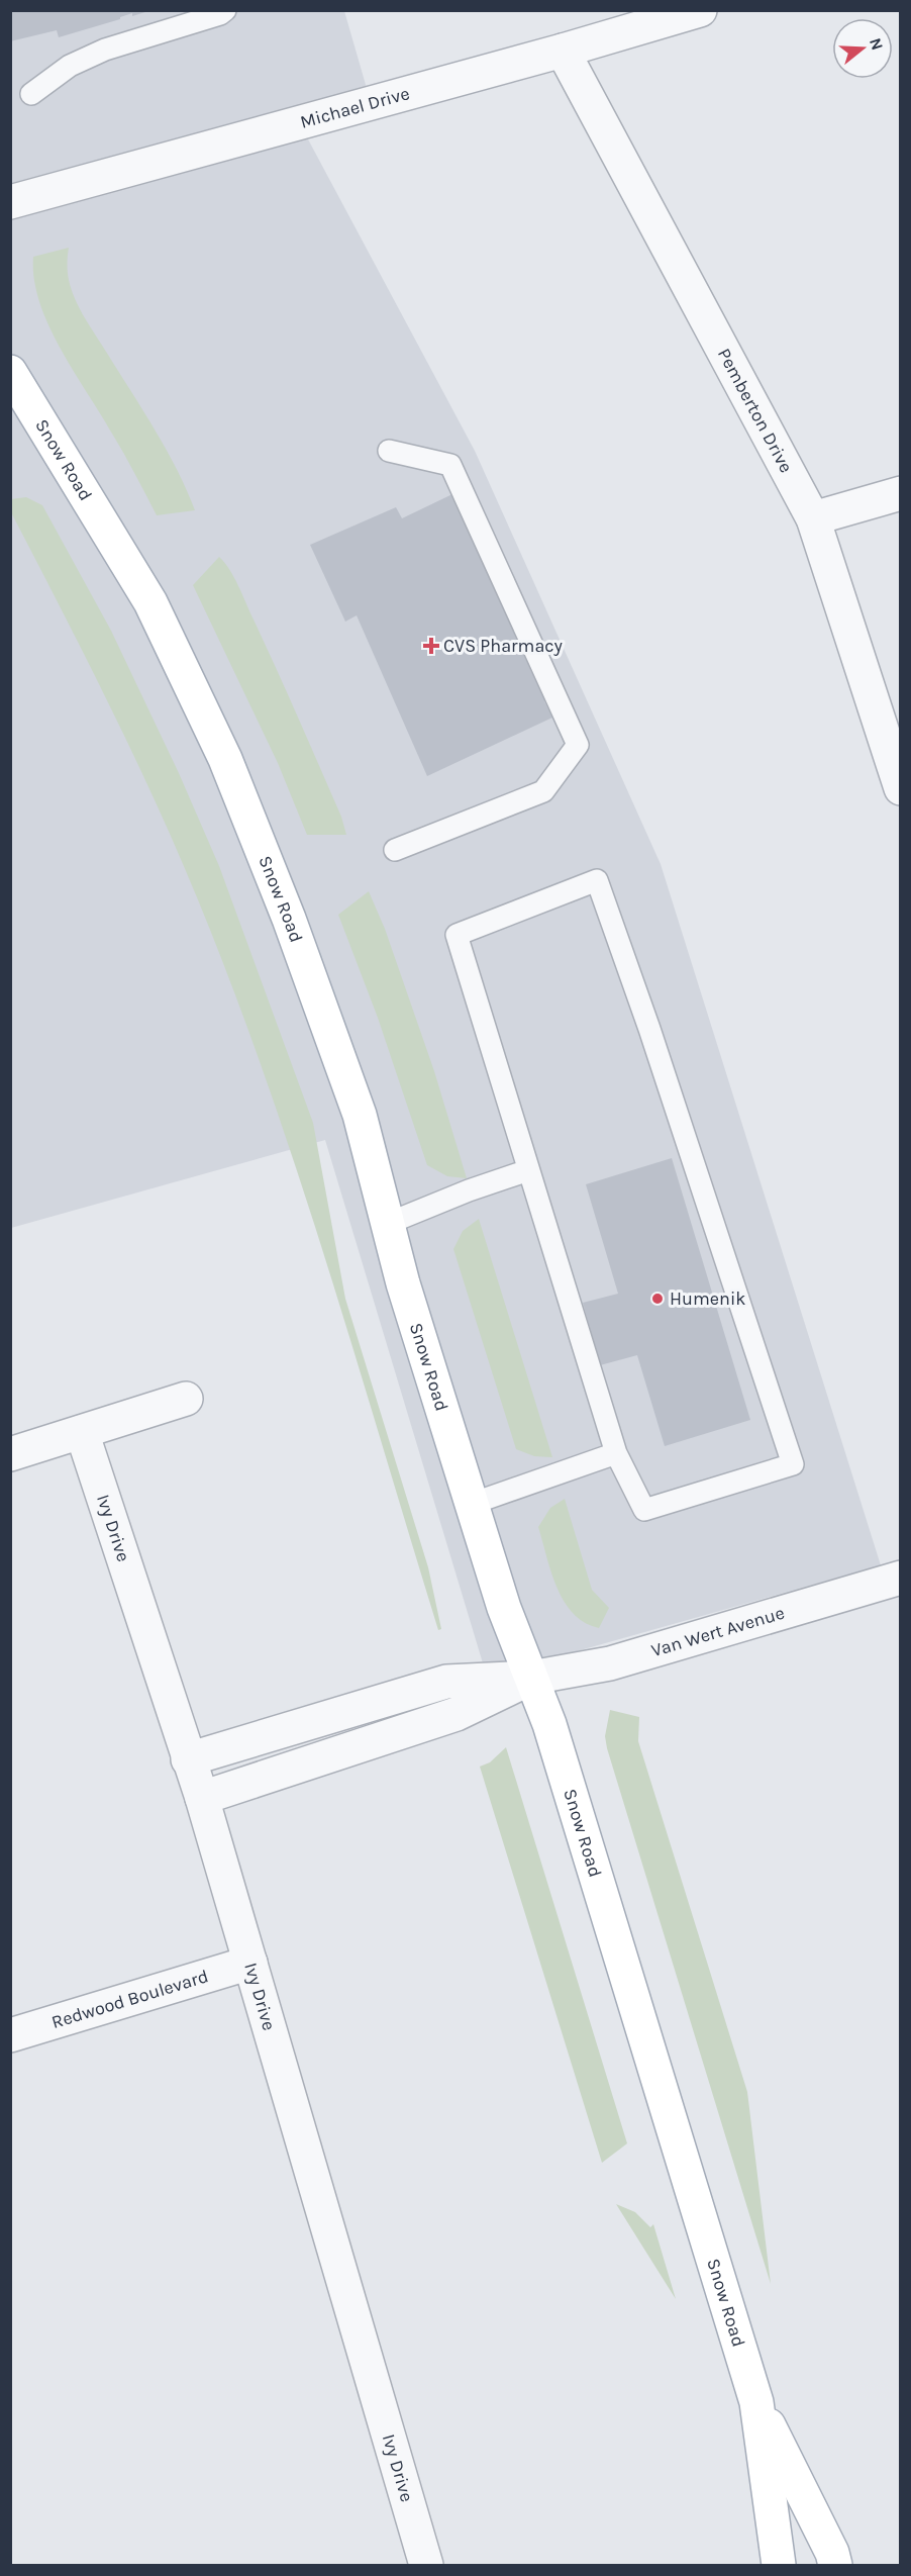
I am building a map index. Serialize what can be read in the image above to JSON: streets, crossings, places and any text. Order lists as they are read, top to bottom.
{
  "streets": {
    "main road": ["Snow Road"],
    "street": [
      "Michael Drive",
      "Pemberton Drive",
      "Ivy Drive",
      "Van Wert Avenue",
      "Redwood Boulevard"
    ]
  },
  "crossings": [
    ["Michael Drive", "Pemberton Drive"],
    ["Snow Road", "Van Wert Avenue"],
    ["Ivy Drive", "Van Wert Avenue"],
    ["Ivy Drive", "Redwood Boulevard"]
  ],
  "places": {
    "health": ["CVS Pharmacy"],
    "other": ["Humenik"]
  },
  "north": "right"
}
